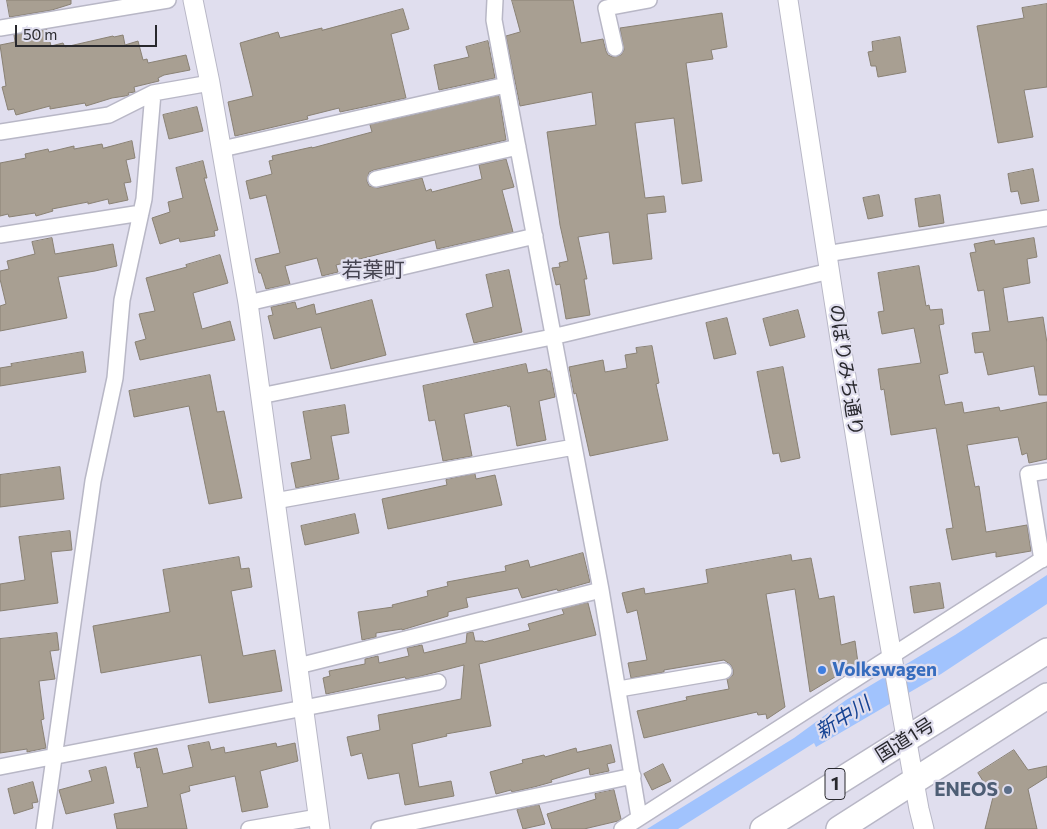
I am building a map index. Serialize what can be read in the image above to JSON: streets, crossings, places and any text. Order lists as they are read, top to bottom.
{
  "streets": {
    "highway": ["国道1号", "1"],
    "street": ["のぼりみち通り"]
  },
  "crossings": [
    ["のぼりみち通り", "国道1号"]
  ],
  "districts": ["若葉町"],
  "water": ["新中川"],
  "places": ["Volkswagen", "ENEOS"],
  "scale_bar": "50 m"
}
